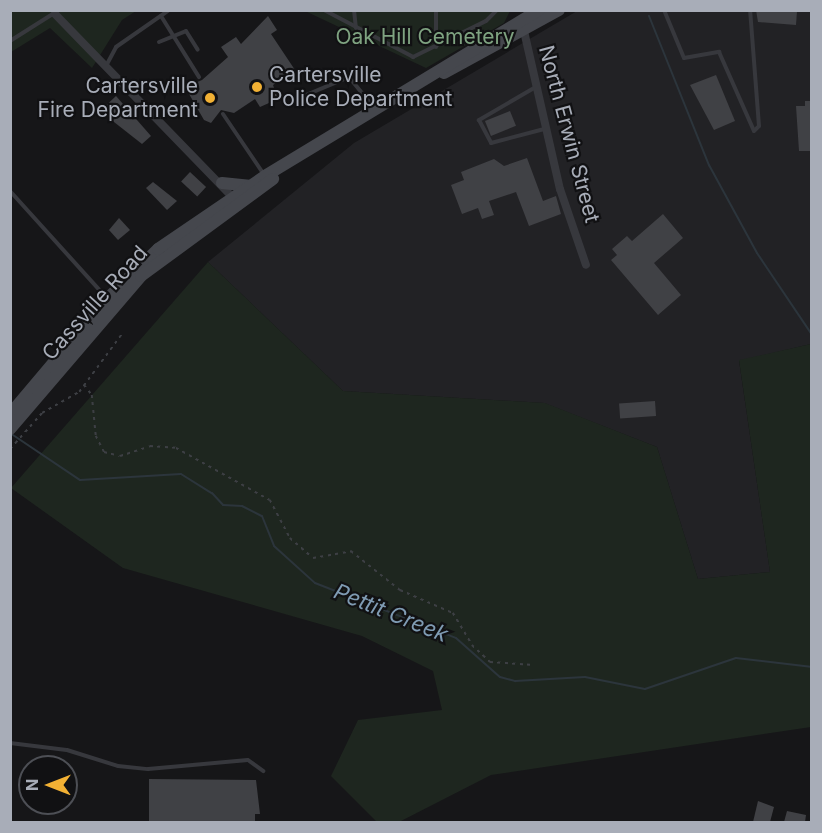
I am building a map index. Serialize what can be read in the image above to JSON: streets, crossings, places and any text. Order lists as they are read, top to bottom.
{
  "streets": {
    "main road": ["Cassville Road"],
    "street": ["North Erwin Street"]
  },
  "crossings": [
    ["North Erwin Street", "Cassville Road"]
  ],
  "water": ["Pettit Creek"],
  "parks": ["Oak Hill Cemetery"],
  "places": ["Cartersville Police Department", "Cartersville Fire Department"],
  "north": "left"
}
